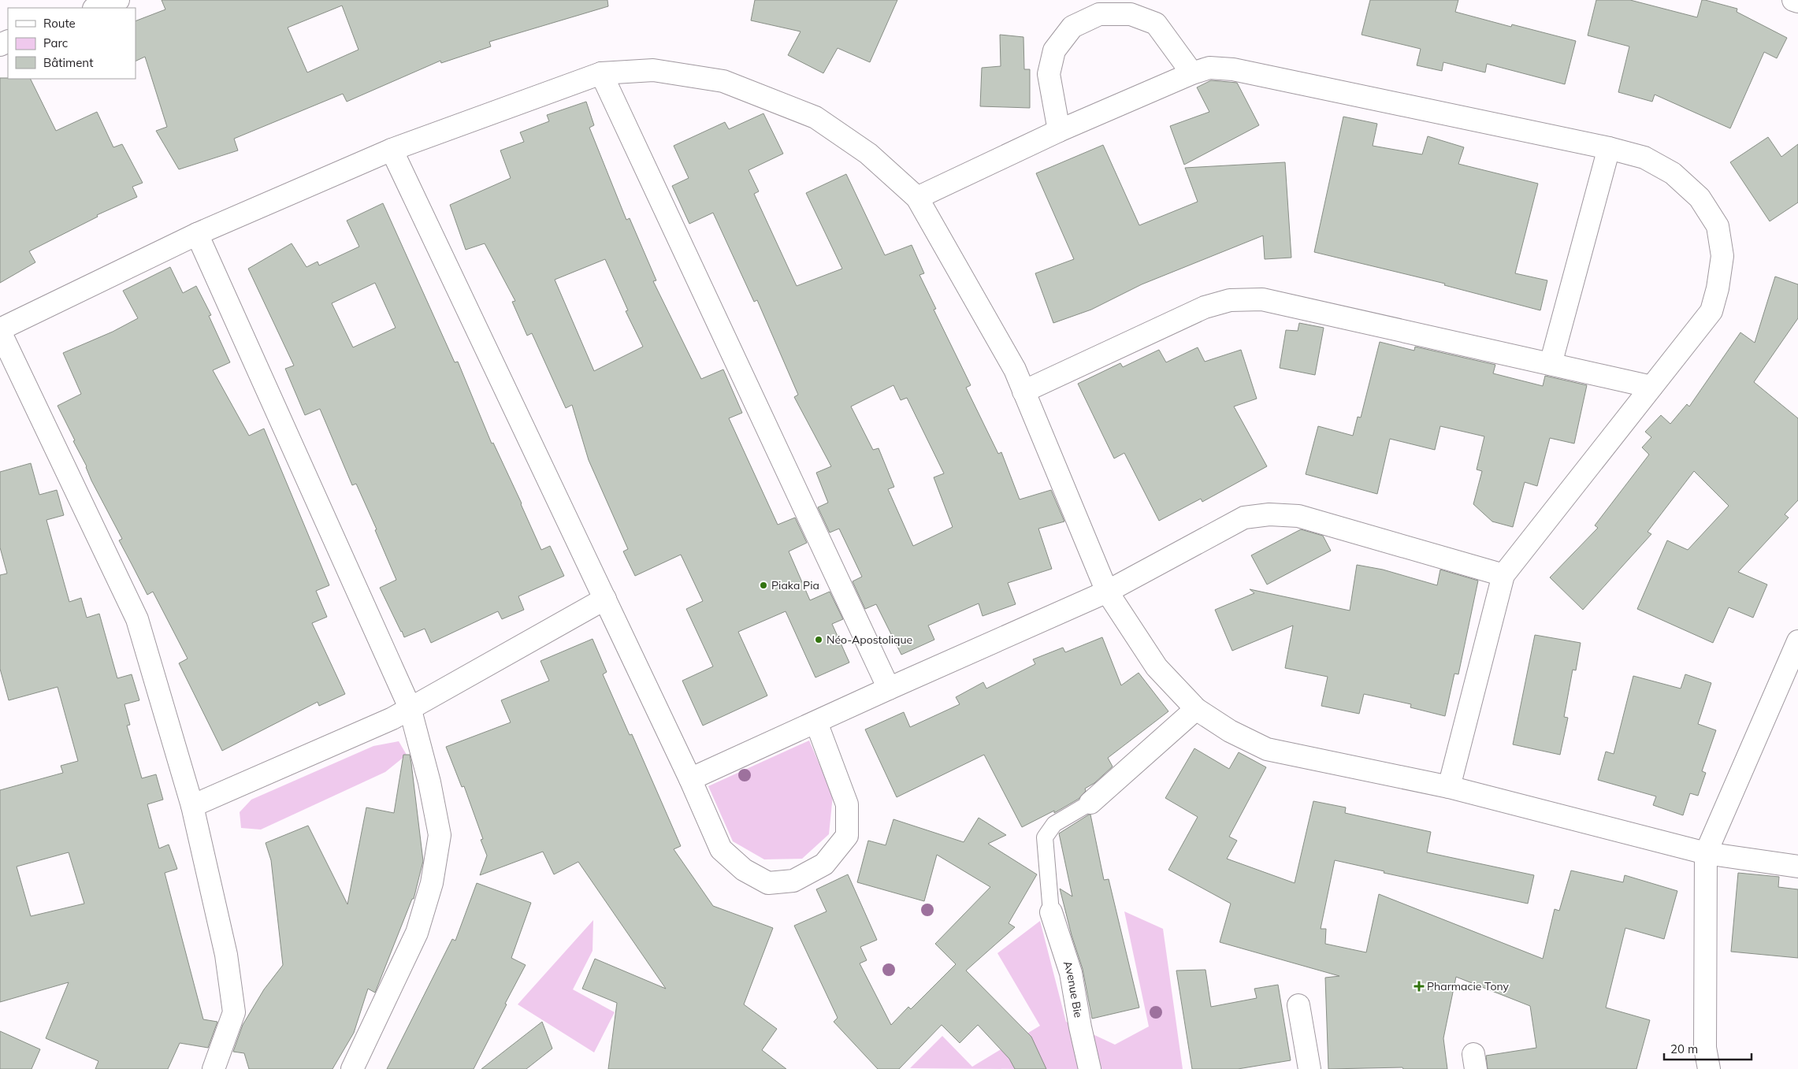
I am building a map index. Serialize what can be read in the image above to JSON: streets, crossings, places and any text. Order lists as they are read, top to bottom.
{
  "streets": {
    "street": ["Avenue Bie"]
  },
  "places": {
    "other": ["Piaka Pia", "Néo-Apostolique"],
    "health": ["Pharmacie Tony"]
  },
  "legend": ["Route", "Parc", "Bâtiment"],
  "scale_bar": "20 m"
}
